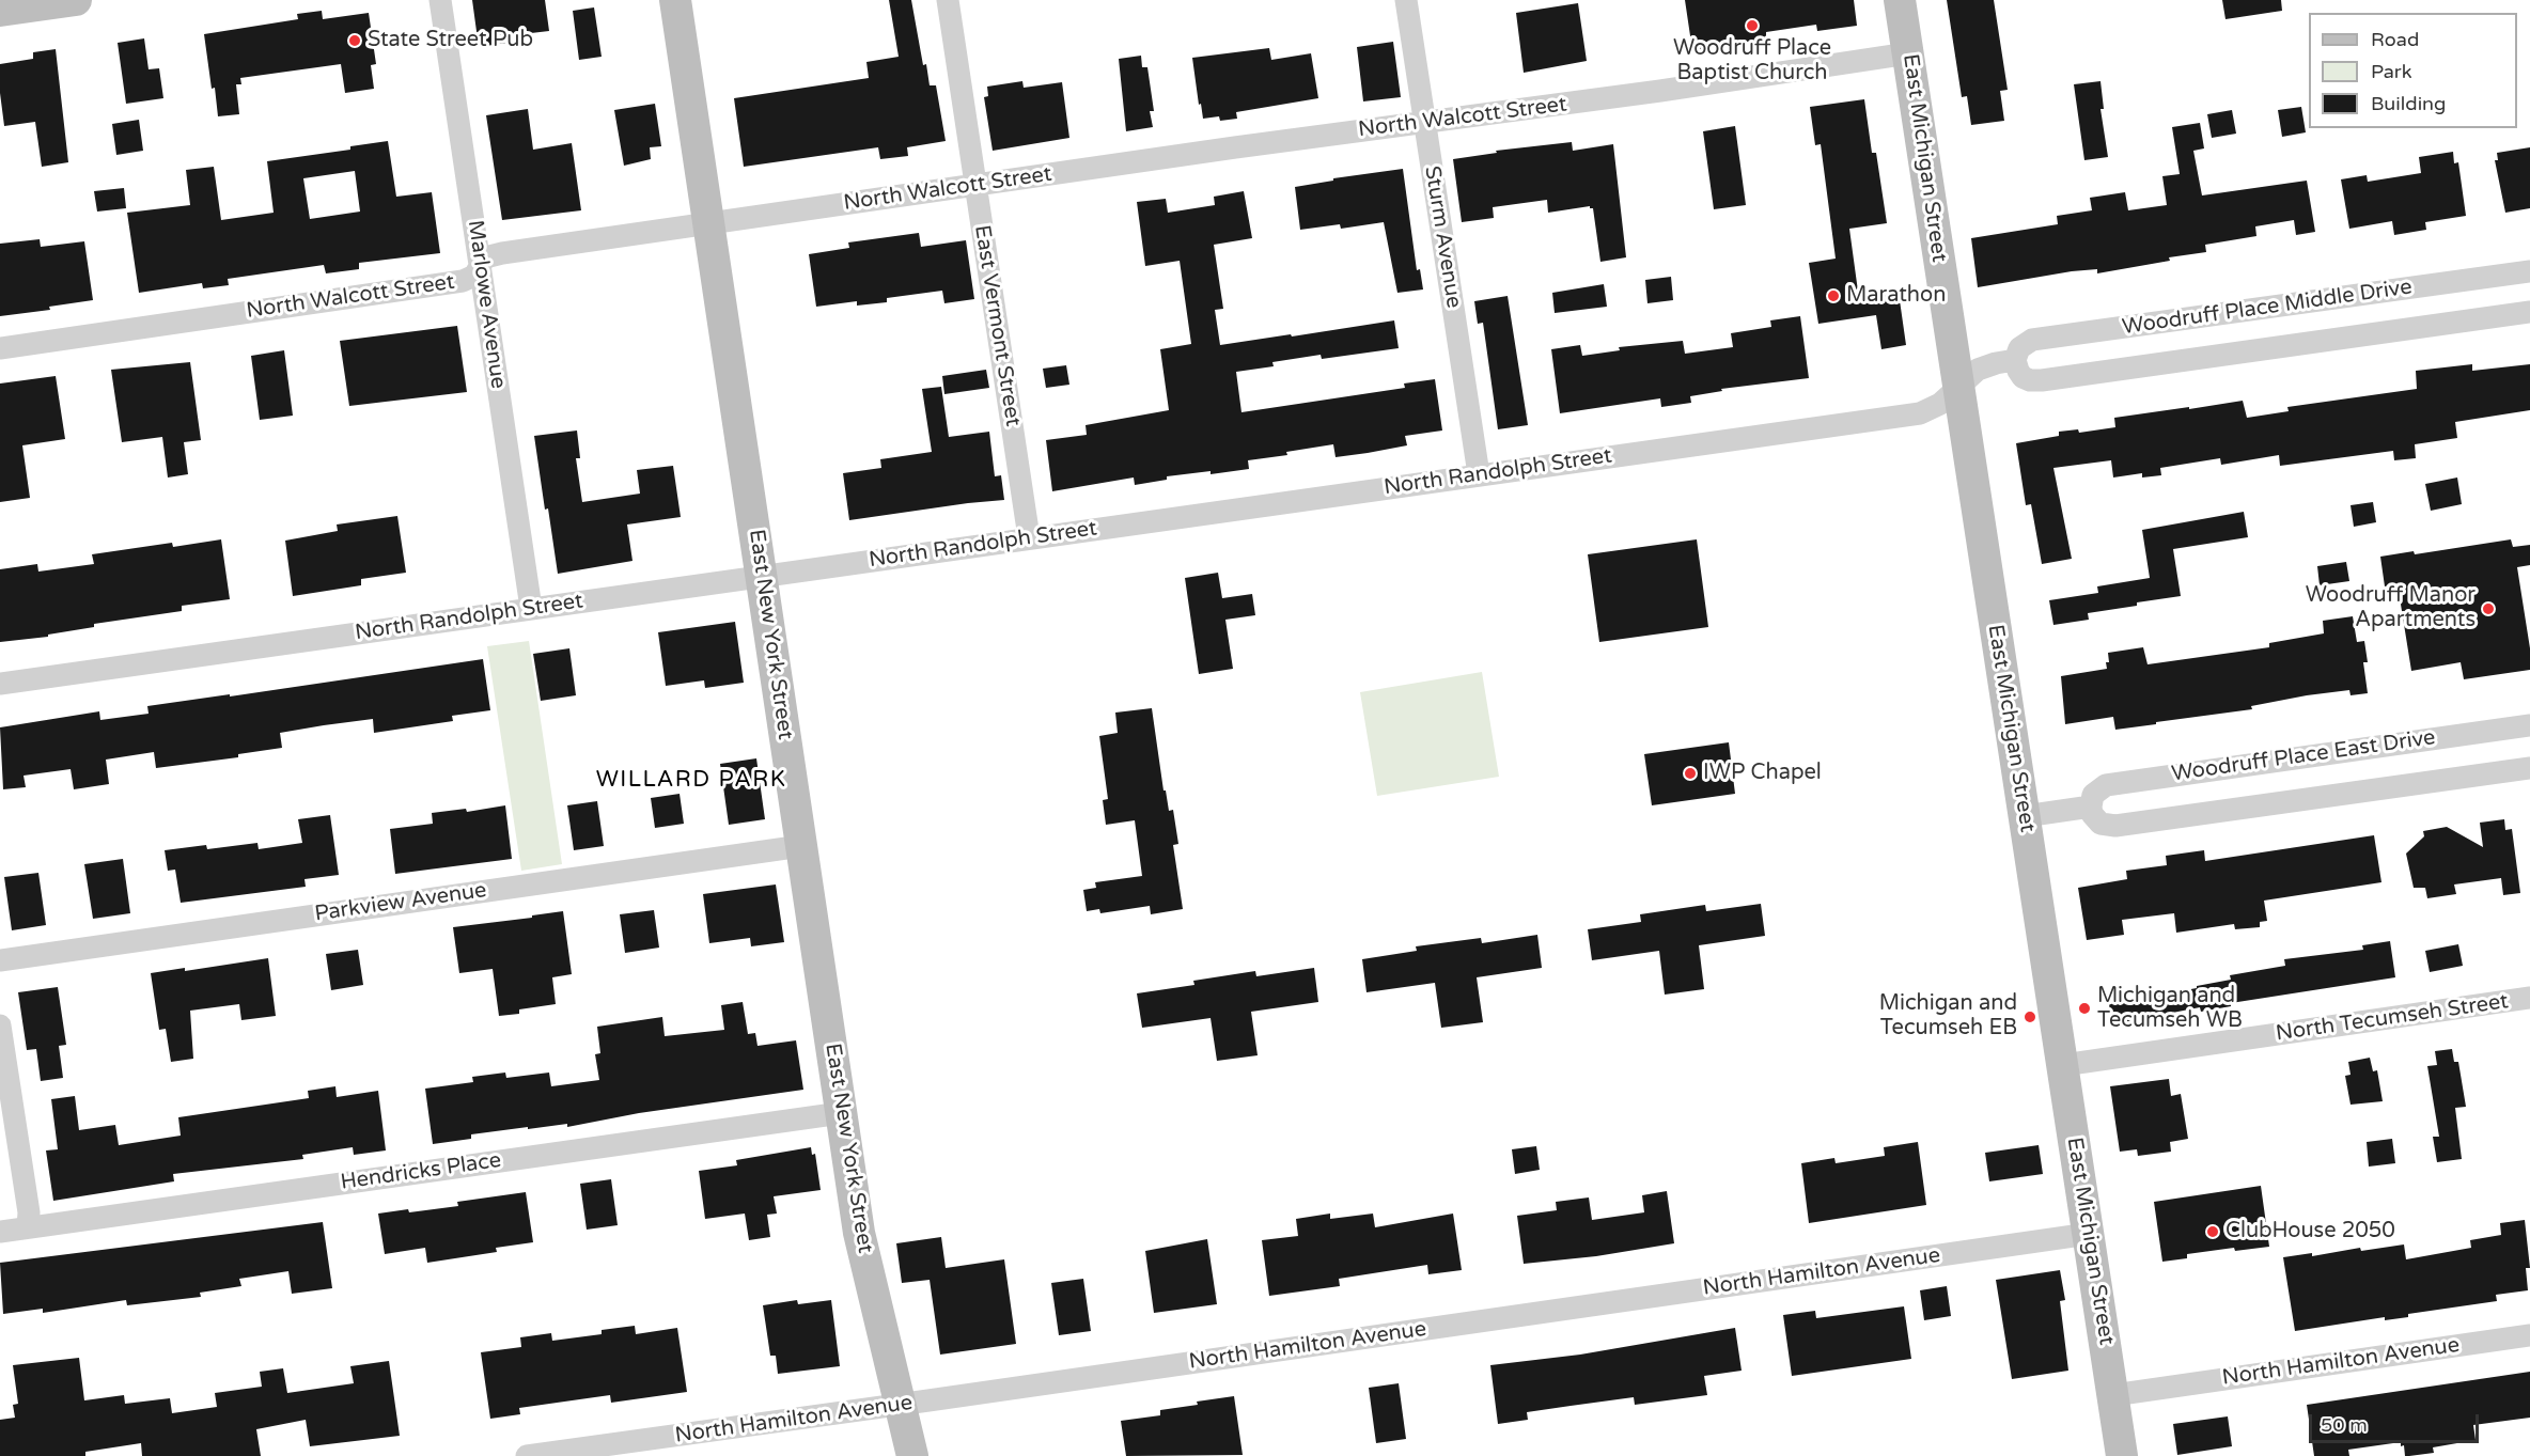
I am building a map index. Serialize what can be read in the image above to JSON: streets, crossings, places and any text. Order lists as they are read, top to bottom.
{
  "streets": {
    "main road": ["East Michigan Street", "East New York Street"],
    "street": [
      "North Walcott Street",
      "Sturm Avenue",
      "Marlowe Avenue",
      "Woodruff Place Middle Drive",
      "East Vermont Street",
      "North Randolph Street",
      "Woodruff Place East Drive",
      "Parkview Avenue",
      "North Tecumseh Street",
      "Hendricks Place",
      "North Hamilton Avenue"
    ]
  },
  "crossings": [
    ["North Walcott Street", "East Michigan Street"],
    ["North Walcott Street", "Sturm Avenue"],
    ["North Walcott Street", "Marlowe Avenue"],
    ["North Walcott Street", "East Vermont Street"],
    ["North Walcott Street", "East New York Street"],
    ["East Michigan Street", "North Randolph Street"],
    ["East Michigan Street", "North Tecumseh Street"],
    ["East Michigan Street", "North Hamilton Avenue"],
    ["Sturm Avenue", "North Randolph Street"],
    ["Marlowe Avenue", "North Randolph Street"],
    ["East Vermont Street", "North Randolph Street"],
    ["North Randolph Street", "East New York Street"],
    ["East New York Street", "Parkview Avenue"],
    ["East New York Street", "Hendricks Place"],
    ["East New York Street", "North Hamilton Avenue"]
  ],
  "districts": ["WILLARD PARK"],
  "places": [
    "Woodruff Place Baptist Church",
    "State Street Pub",
    "Marathon",
    "Woodruff Manor Apartments",
    "IWP Chapel",
    "Michigan and Tecumseh WB",
    "Michigan and Tecumseh EB",
    "ClubHouse 2050"
  ],
  "legend": ["Road", "Park", "Building"],
  "scale_bar": "50 m"
}
